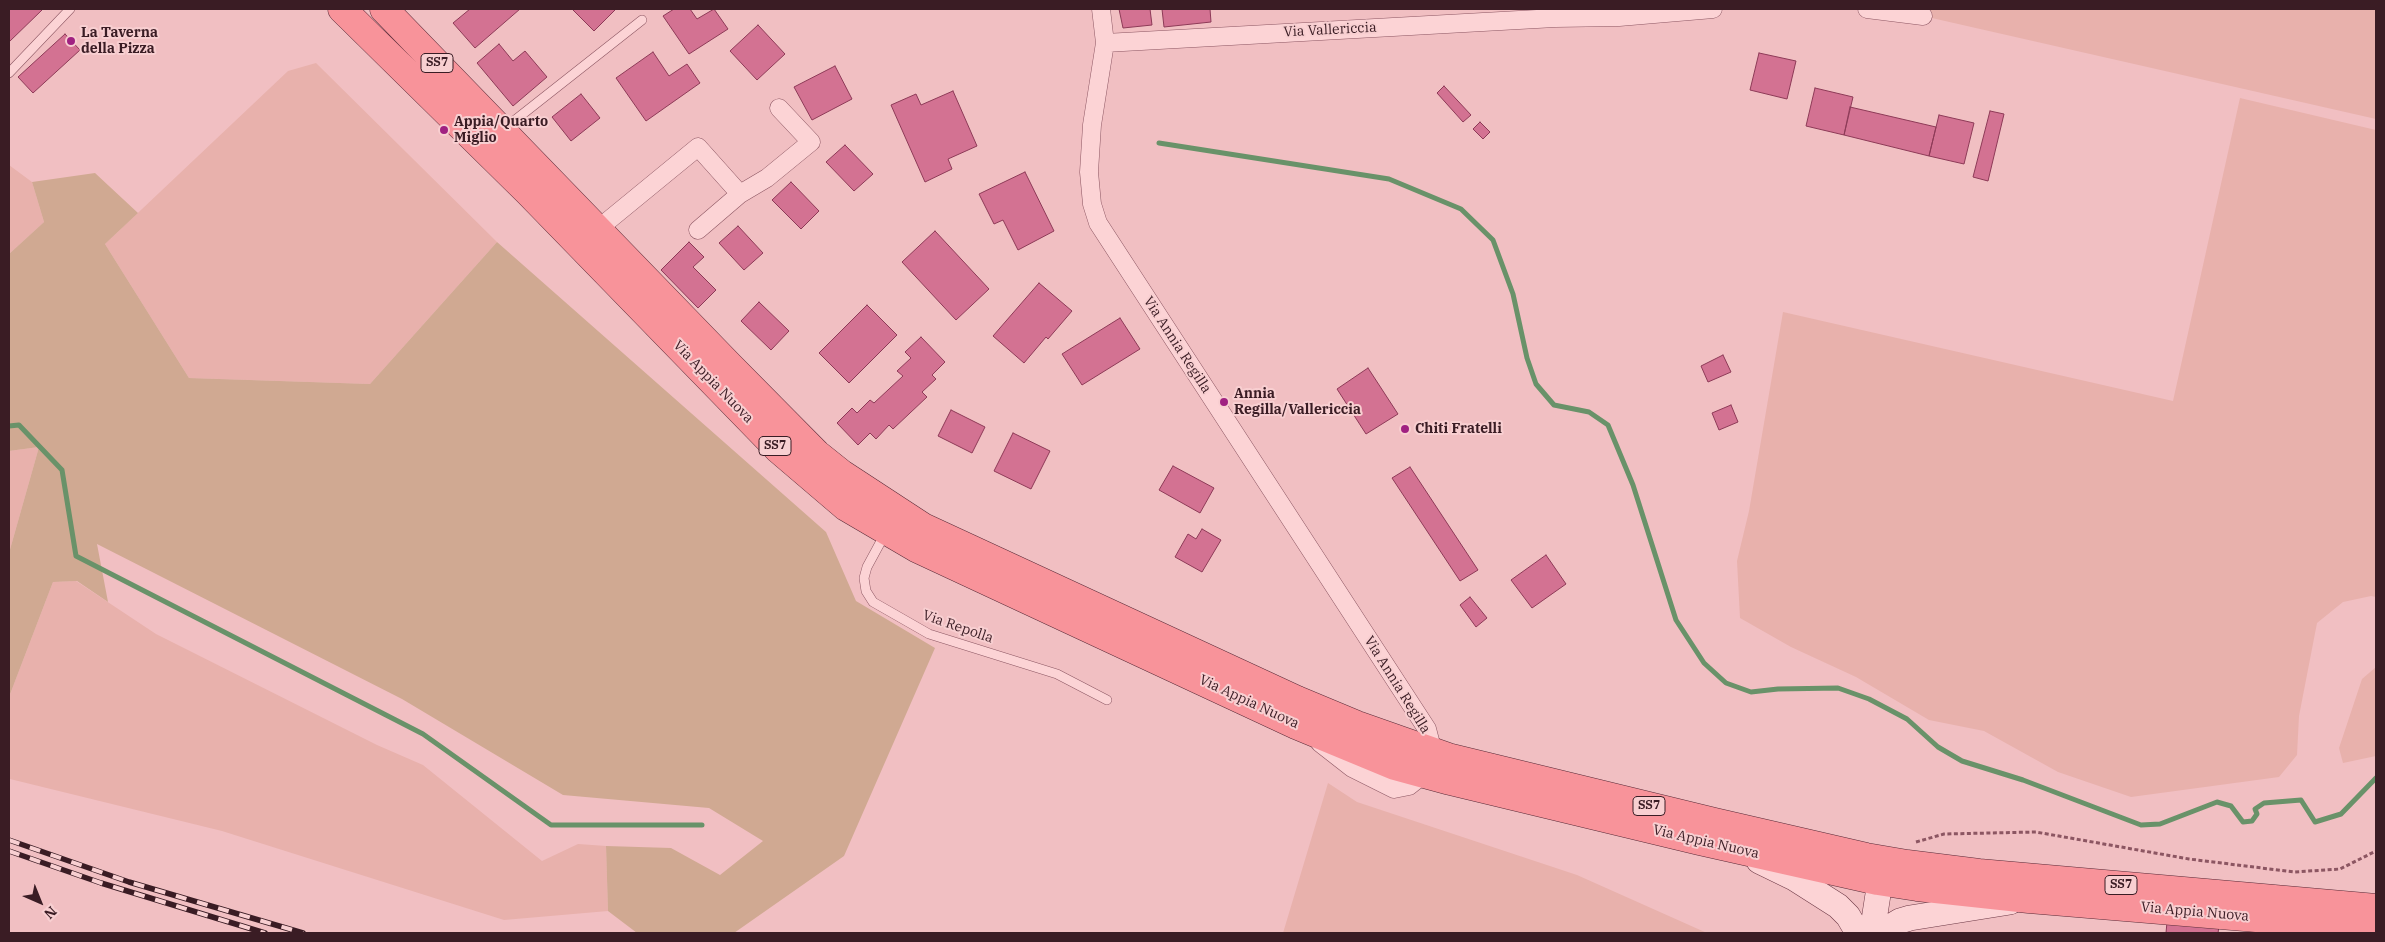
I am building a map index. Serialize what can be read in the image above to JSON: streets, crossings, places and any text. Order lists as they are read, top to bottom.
{
  "streets": {
    "main road": ["SS7", "Via Appia Nuova"],
    "street": ["Via Vallericcia", "Via Annia Regilla"],
    "lane": ["Via Repolla"]
  },
  "crossings": [
    ["Via Vallericcia", "Via Annia Regilla"],
    ["Via Annia Regilla", "Via Appia Nuova"],
    ["Via Appia Nuova", "Via Repolla"]
  ],
  "places": [
    "La Taverna della Pizza",
    "Appia/Quarto Miglio",
    "Annia Regilla/Vallericcia",
    "Chiti Fratelli"
  ],
  "north": "bottom right"
}
